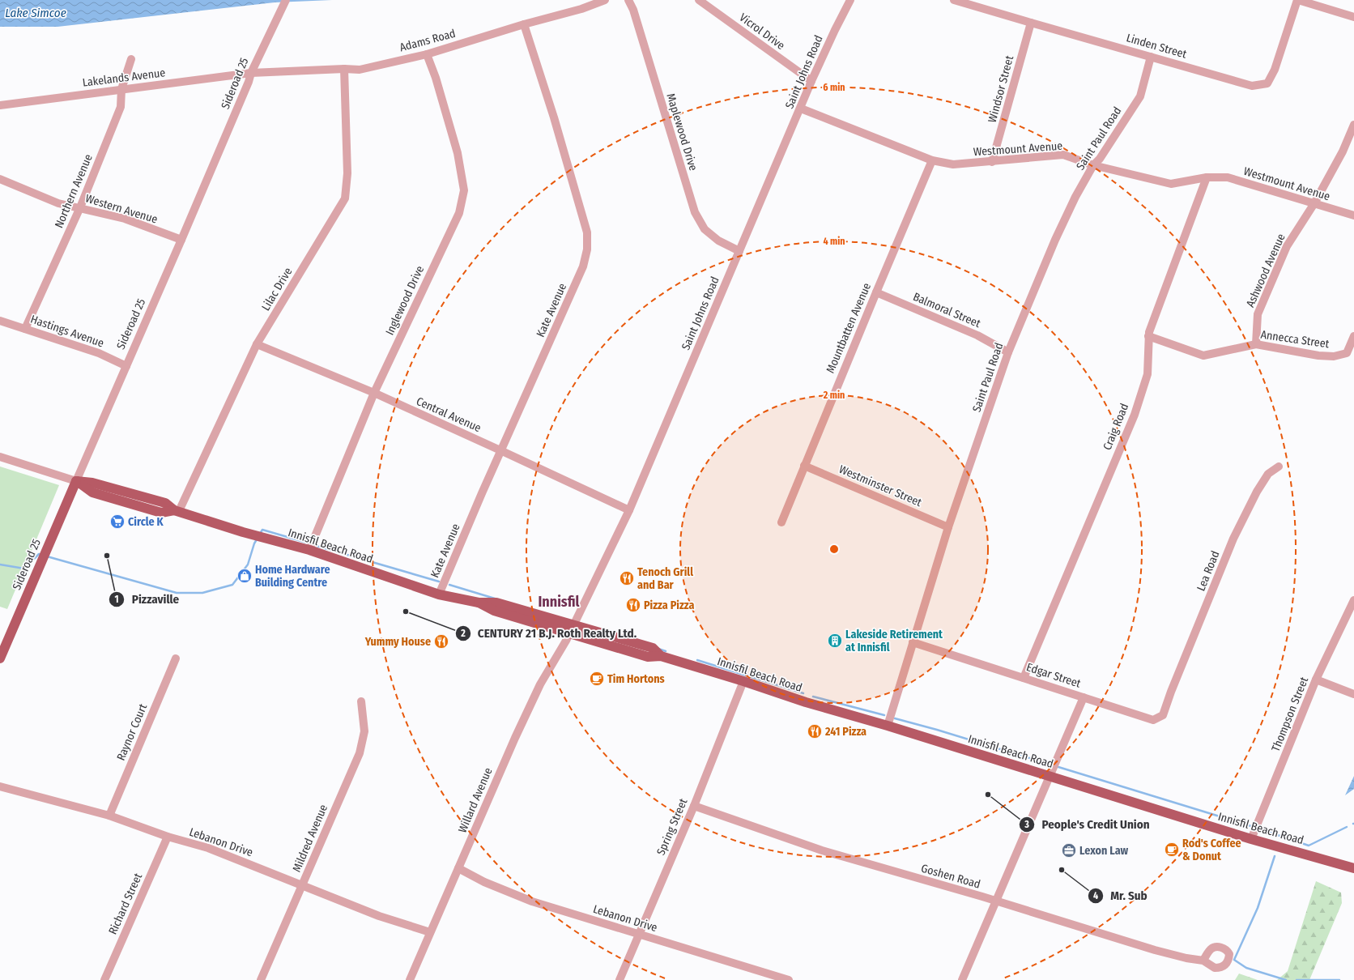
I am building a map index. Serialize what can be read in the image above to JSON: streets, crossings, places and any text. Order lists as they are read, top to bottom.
{
  "streets": {
    "main road": ["Sideroad 25", "Innisfil Beach Road"],
    "street": [
      "Vicrol Drive",
      "Adams Road",
      "Linden Street",
      "Saint Johns Road",
      "Lakelands Avenue",
      "Windsor Street",
      "Maplewood Drive",
      "Saint Paul Road",
      "Westmount Avenue",
      "Northern Avenue",
      "Western Avenue",
      "Ashwood Avenue",
      "Lilac Drive",
      "Inglewood Drive",
      "Kate Avenue",
      "Balmoral Street",
      "Mountbatten Avenue",
      "Hastings Avenue",
      "Annecca Street",
      "Central Avenue",
      "Craig Road",
      "Westminster Street",
      "Lea Road",
      "Edgar Street",
      "Thompson Street",
      "Raynor Court",
      "Willard Avenue",
      "Spring Street",
      "Mildred Avenue",
      "Lebanon Drive",
      "Goshen Road",
      "Richard Street"
    ]
  },
  "crossings": [
    ["Vicrol Drive", "Saint Johns Road"],
    ["Adams Road", "Lakelands Avenue"],
    ["Adams Road", "Sideroad 25"],
    ["Adams Road", "Lilac Drive"],
    ["Adams Road", "Inglewood Drive"],
    ["Adams Road", "Kate Avenue"],
    ["Linden Street", "Windsor Street"],
    ["Linden Street", "Saint Paul Road"],
    ["Saint Johns Road", "Maplewood Drive"],
    ["Saint Johns Road", "Westmount Avenue"],
    ["Saint Johns Road", "Central Avenue"],
    ["Saint Johns Road", "Innisfil Beach Road"],
    ["Saint Johns Road", "Willard Avenue"],
    ["Lakelands Avenue", "Sideroad 25"],
    ["Lakelands Avenue", "Northern Avenue"],
    ["Sideroad 25", "Western Avenue"],
    ["Sideroad 25", "Hastings Avenue"],
    ["Sideroad 25", "Innisfil Beach Road"],
    ["Windsor Street", "Westmount Avenue"],
    ["Saint Paul Road", "Westmount Avenue"],
    ["Saint Paul Road", "Balmoral Street"],
    ["Saint Paul Road", "Westminster Street"],
    ["Saint Paul Road", "Innisfil Beach Road"],
    ["Saint Paul Road", "Edgar Street"],
    ["Westmount Avenue", "Ashwood Avenue"],
    ["Westmount Avenue", "Mountbatten Avenue"],
    ["Westmount Avenue", "Craig Road"],
    ["Northern Avenue", "Western Avenue"],
    ["Northern Avenue", "Hastings Avenue"],
    ["Ashwood Avenue", "Annecca Street"],
    ["Lilac Drive", "Central Avenue"],
    ["Lilac Drive", "Innisfil Beach Road"],
    ["Inglewood Drive", "Central Avenue"],
    ["Inglewood Drive", "Innisfil Beach Road"],
    ["Kate Avenue", "Central Avenue"],
    ["Kate Avenue", "Innisfil Beach Road"],
    ["Balmoral Street", "Mountbatten Avenue"],
    ["Mountbatten Avenue", "Westminster Street"],
    ["Annecca Street", "Craig Road"],
    ["Craig Road", "Edgar Street"],
    ["Innisfil Beach Road", "Thompson Street"],
    ["Innisfil Beach Road", "Willard Avenue"],
    ["Innisfil Beach Road", "Spring Street"],
    ["Lea Road", "Edgar Street"],
    ["Raynor Court", "Lebanon Drive"],
    ["Willard Avenue", "Lebanon Drive"],
    ["Spring Street", "Lebanon Drive"],
    ["Spring Street", "Goshen Road"],
    ["Mildred Avenue", "Lebanon Drive"],
    ["Lebanon Drive", "Richard Street"]
  ],
  "districts": ["Innisfil"],
  "water": ["Lake Simcoe"],
  "places": {
    "supermarket": ["Circle K"],
    "other": [
      "Pizzaville",
      "CENTURY 21 B.J. Roth Realty Ltd.",
      "People's Credit Union",
      "Mr. Sub"
    ],
    "shop": ["Home Hardware Building Centre"],
    "restaurant": [
      "Tenoch Grill and Bar",
      "Pizza Pizza",
      "Yummy House",
      "241 Pizza"
    ],
    "building": ["Lakeside Retirement at Innisfil"],
    "cafe": ["Tim Hortons", "Rod's Coffee & Donut"],
    "office": ["Lexon Law"]
  },
  "rings": ["6 min", "4 min", "2 min"]
}
